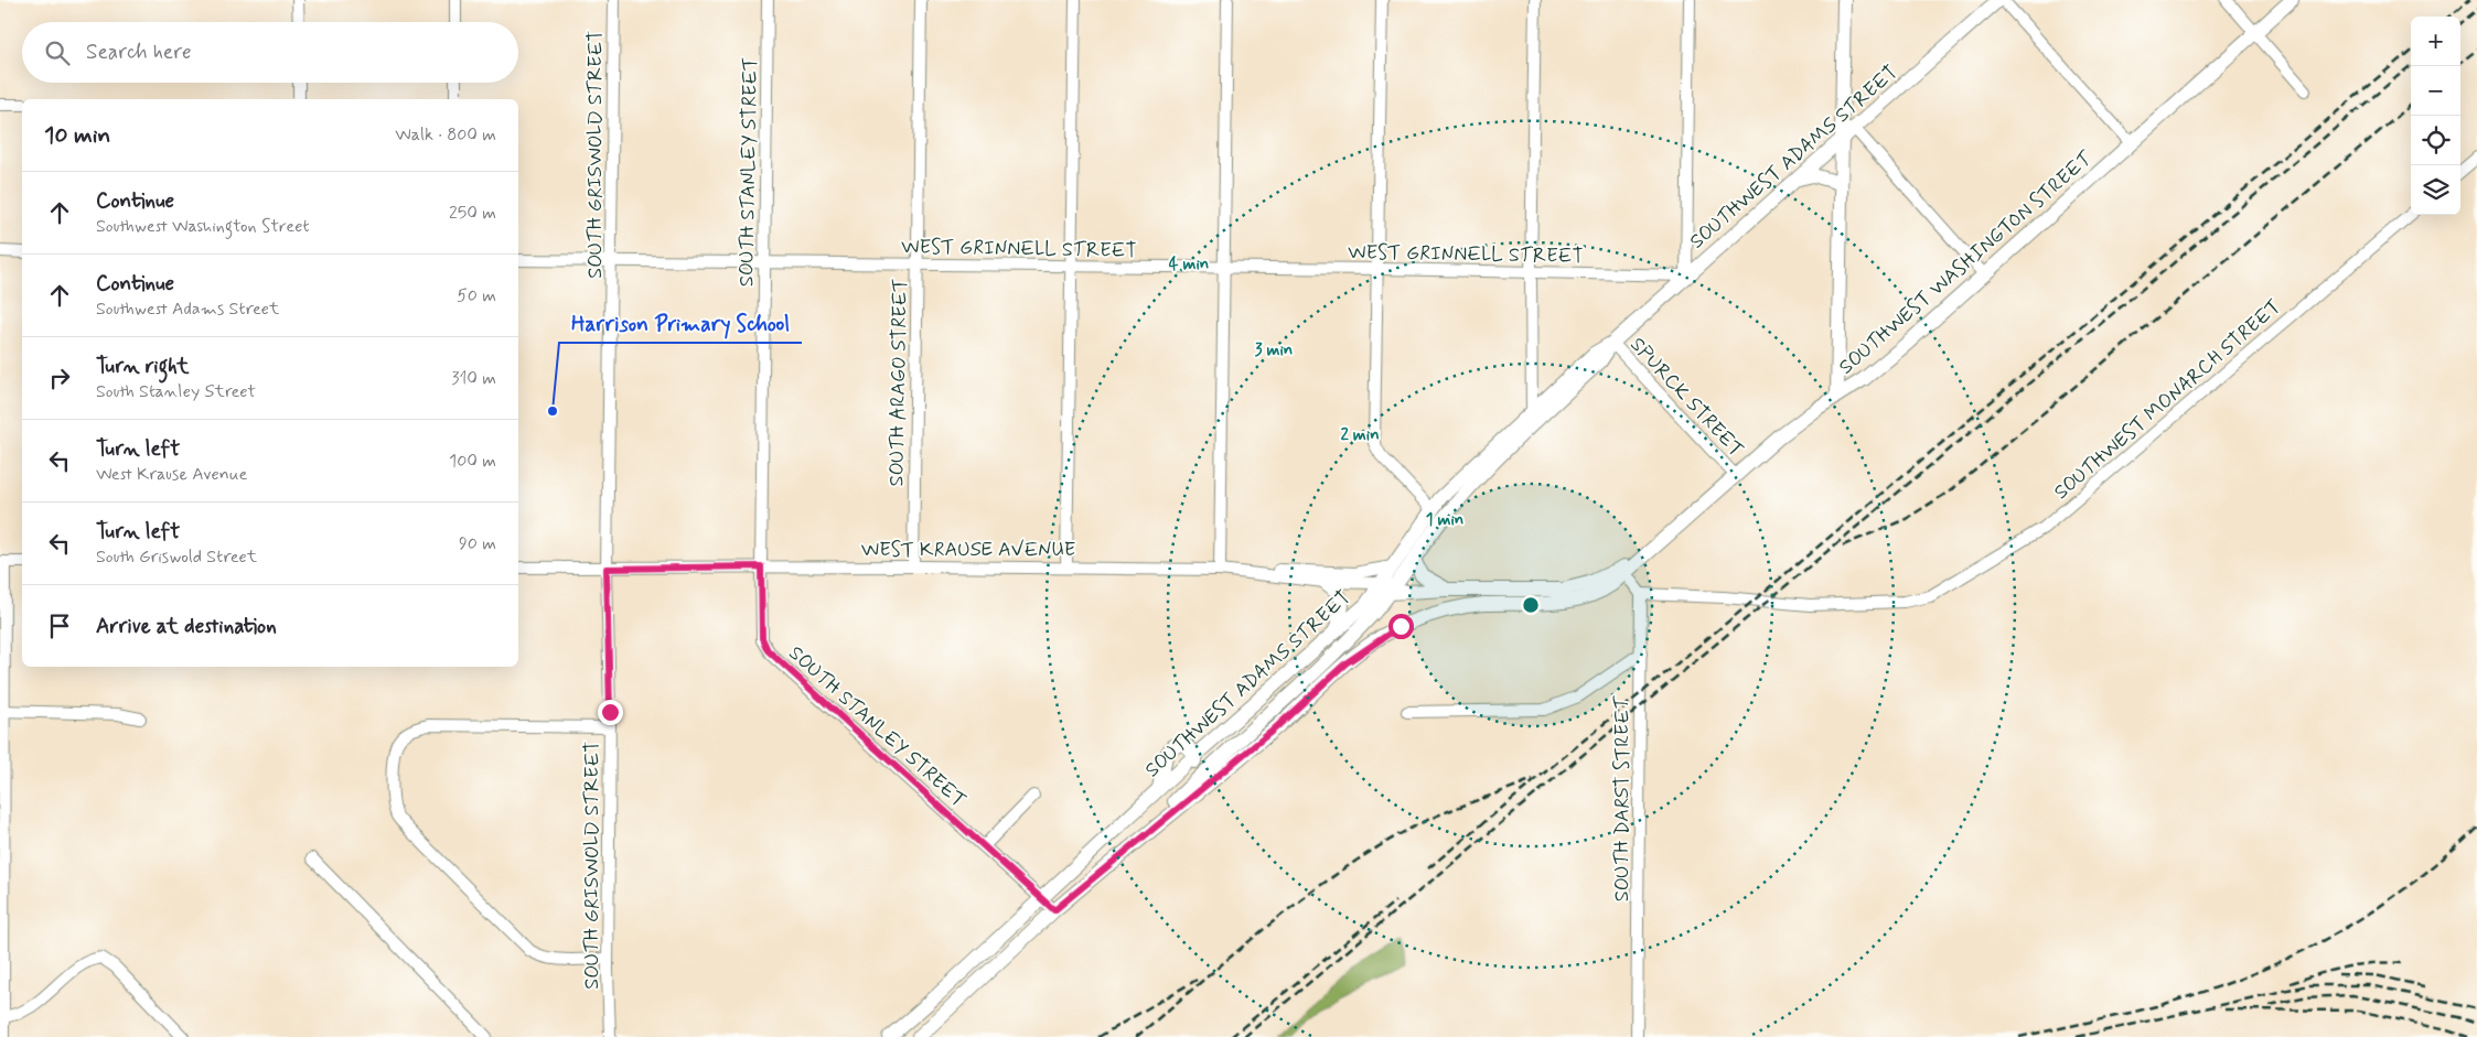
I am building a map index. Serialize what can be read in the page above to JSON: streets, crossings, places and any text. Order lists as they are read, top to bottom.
{
  "streets": {
    "main road": ["SOUTHWEST ADAMS STREET", "SOUTHWEST WASHINGTON STREET"],
    "street": [
      "SOUTH GRISWOLD STREET",
      "SOUTH STANLEY STREET",
      "WEST GRINNELL STREET",
      "SOUTH ARAGO STREET",
      "SPURCK STREET",
      "SOUTHWEST MONARCH STREET",
      "WEST KRAUSE AVENUE",
      "SOUTH DARST STREET"
    ]
  },
  "crossings": [
    ["SOUTH GRISWOLD STREET", "WEST GRINNELL STREET"],
    ["SOUTH GRISWOLD STREET", "WEST KRAUSE AVENUE"],
    ["SOUTHWEST ADAMS STREET", "SOUTH STANLEY STREET"],
    ["SOUTHWEST ADAMS STREET", "WEST GRINNELL STREET"],
    ["SOUTHWEST ADAMS STREET", "SOUTHWEST WASHINGTON STREET"],
    ["SOUTHWEST ADAMS STREET", "SPURCK STREET"],
    ["SOUTHWEST ADAMS STREET", "WEST KRAUSE AVENUE"],
    ["SOUTH STANLEY STREET", "WEST GRINNELL STREET"],
    ["SOUTH STANLEY STREET", "WEST KRAUSE AVENUE"],
    ["WEST GRINNELL STREET", "SOUTH ARAGO STREET"],
    ["SOUTHWEST WASHINGTON STREET", "SPURCK STREET"],
    ["SOUTHWEST WASHINGTON STREET", "WEST KRAUSE AVENUE"],
    ["SOUTH ARAGO STREET", "WEST KRAUSE AVENUE"],
    ["SOUTHWEST MONARCH STREET", "SOUTH DARST STREET"]
  ],
  "places": ["Harrison Primary School"],
  "page": {
    "map_buttons": ["+", "−"],
    "search": "Search here",
    "heading": ["10 min", "Walk · 800 m"],
    "list": [
      ["Continue", "Southwest Washington Street", "250 m"],
      ["Continue", "Southwest Adams Street", "50 m"],
      ["Turn right", "South Stanley Street", "310 m"],
      ["Turn left", "West Krause Avenue", "100 m"],
      ["Turn left", "South Griswold Street", "90 m"],
      "Arrive at destination"
    ]
  },
  "rings": [
    "4 min",
    "3 min",
    "2 min",
    "1 min"
  ]
}
